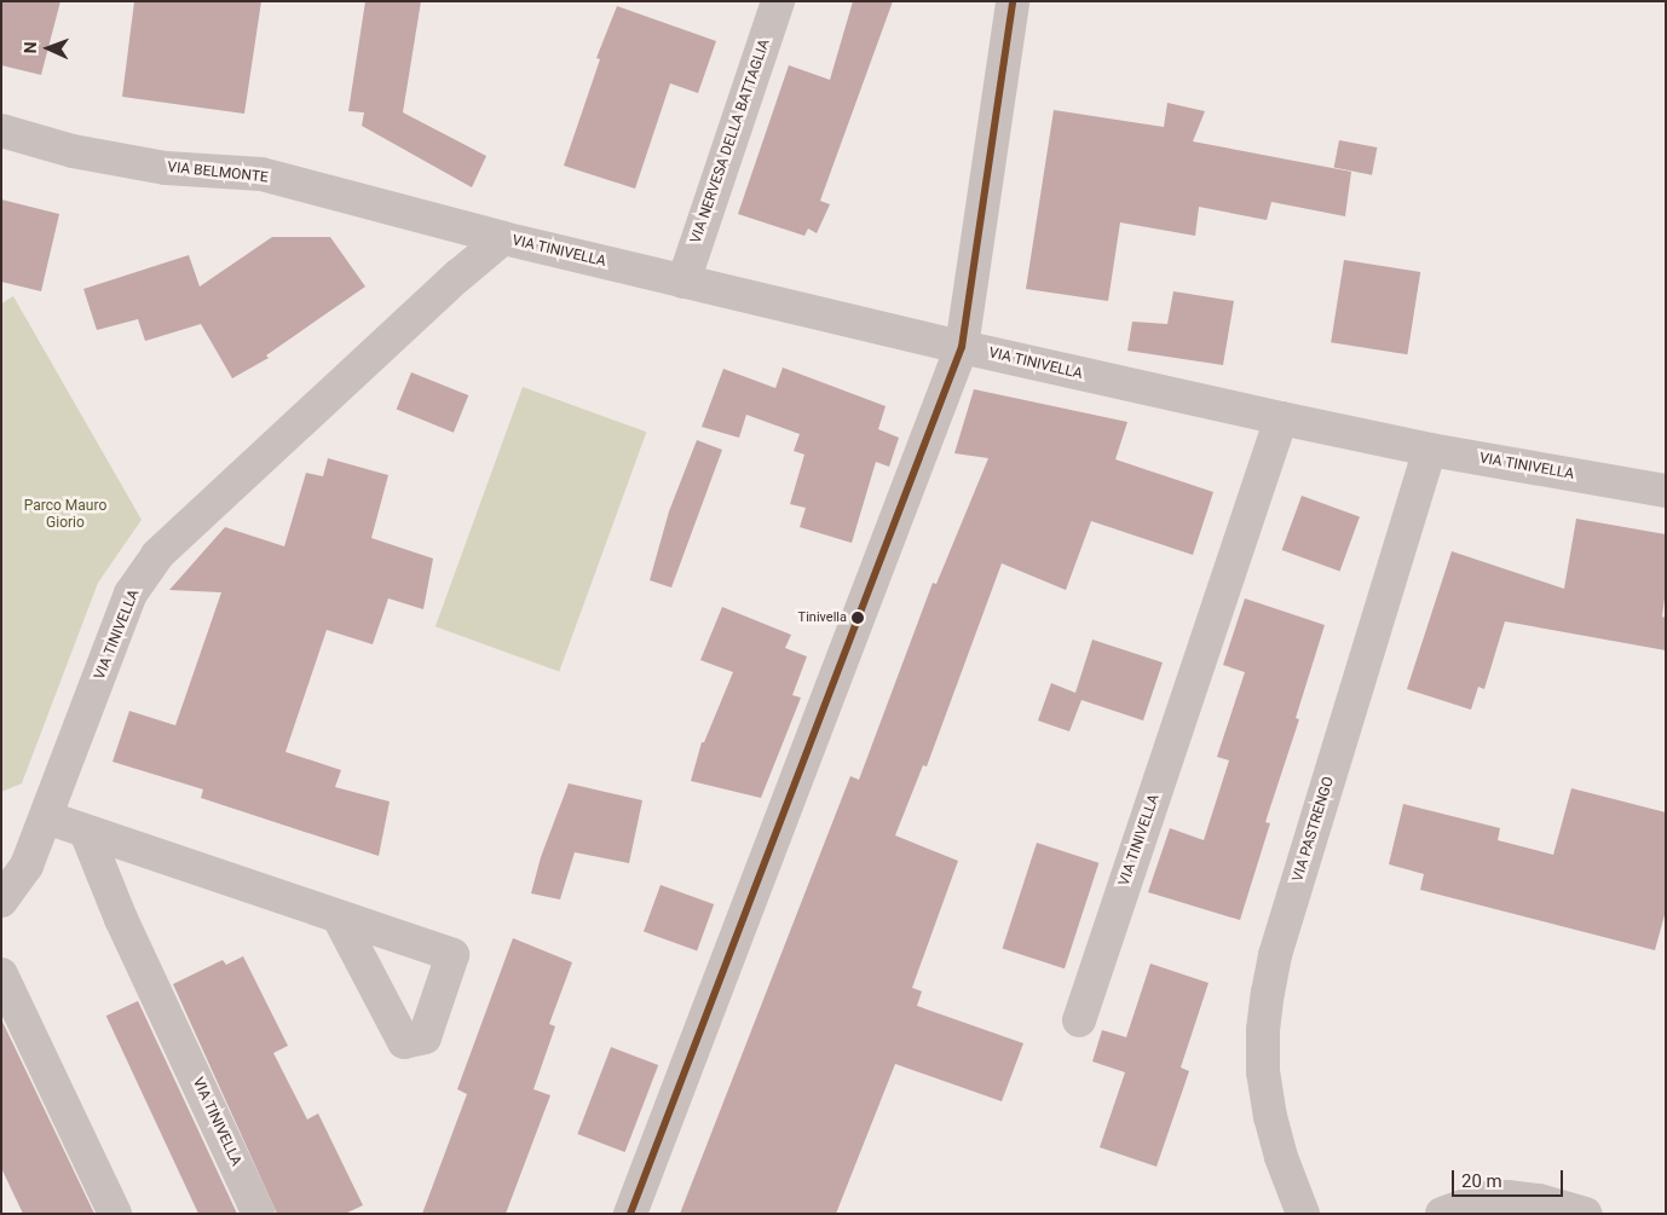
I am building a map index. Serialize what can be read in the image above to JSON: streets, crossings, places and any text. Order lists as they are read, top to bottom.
{
  "streets": {
    "street": [
      "VIA NERVESA DELLA BATTAGLIA",
      "VIA BELMONTE",
      "VIA TINIVELLA",
      "VIA PASTRENGO"
    ]
  },
  "crossings": [
    ["VIA NERVESA DELLA BATTAGLIA", "VIA TINIVELLA"],
    ["VIA BELMONTE", "VIA TINIVELLA"],
    ["VIA TINIVELLA", "VIA PASTRENGO"]
  ],
  "parks": ["Parco Mauro Giorio"],
  "places": ["Tinivella"],
  "scale_bar": "20 m",
  "north": "left"
}
